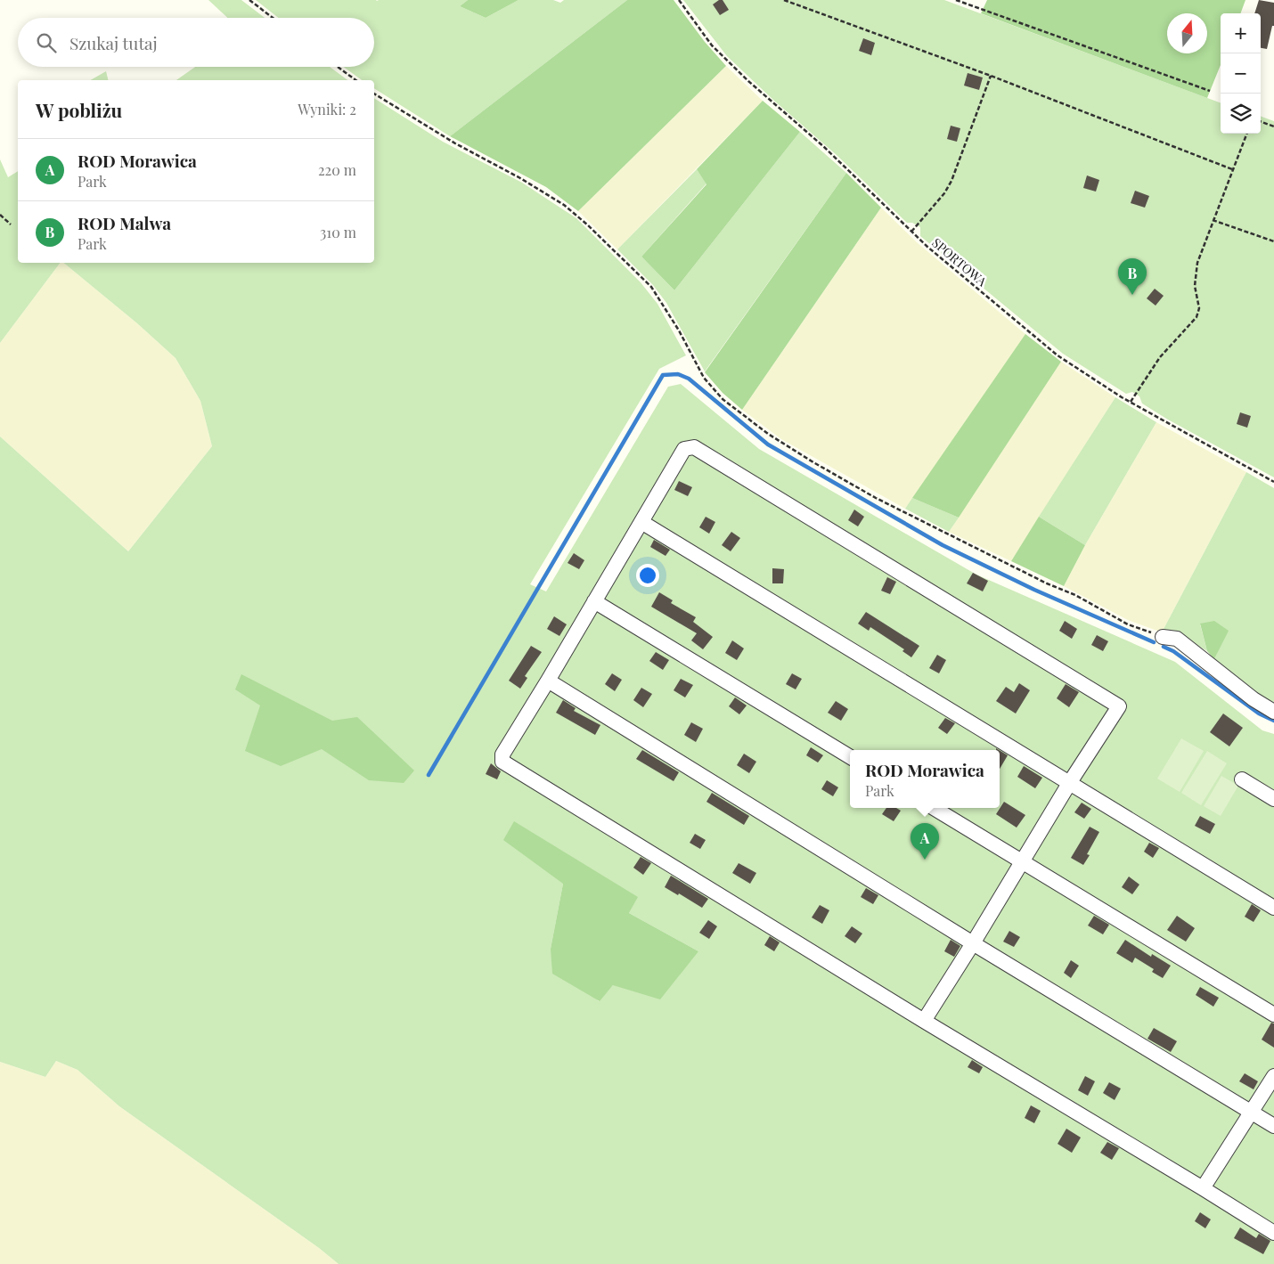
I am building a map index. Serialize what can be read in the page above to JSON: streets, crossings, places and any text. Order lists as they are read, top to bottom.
{
  "streets": {
    "path": ["SPORTOWA"]
  },
  "north": "top",
  "page": {
    "map_buttons": ["+", "−"],
    "search": "Szukaj tutaj",
    "heading": ["W pobliżu", "Wyniki: 2"],
    "list": [
      {
        "mark": "A",
        "name": "ROD Morawica",
        "note": "Park",
        "value": "220 m"
      },
      {
        "mark": "B",
        "name": "ROD Malwa",
        "note": "Park",
        "value": "310 m"
      }
    ],
    "pins": ["B", "A"],
    "popup": ["ROD Morawica", "Park"]
  }
}
